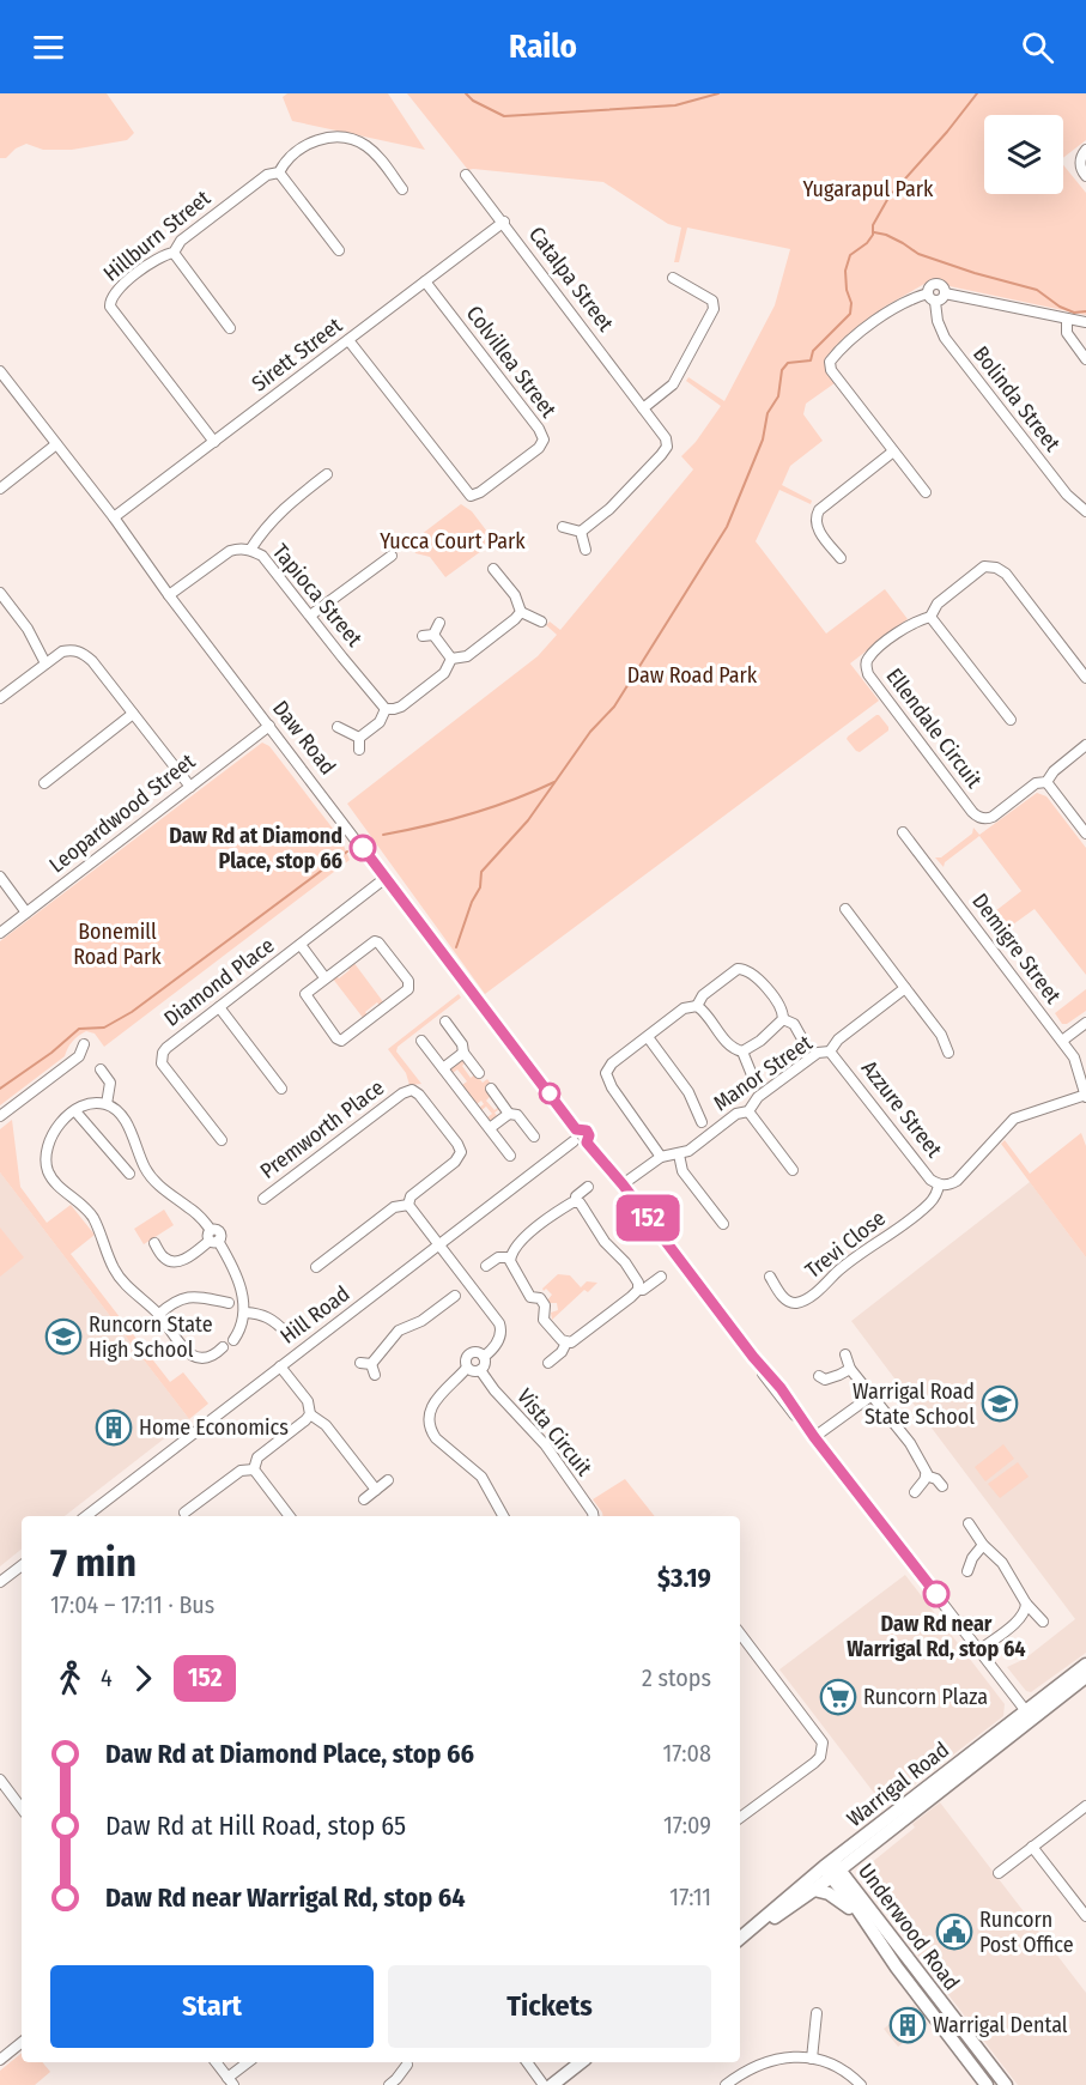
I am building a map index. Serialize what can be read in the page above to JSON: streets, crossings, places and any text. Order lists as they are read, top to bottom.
{
  "streets": {
    "main road": ["Warrigal Road", "Underwood Road"],
    "street": [
      "Hillburn Street",
      "Catalpa Street",
      "Sirett Street",
      "Colvillea Street",
      "Bolinda Street",
      "Tapioca Street",
      "Ellendale Circuit",
      "Daw Road",
      "Leopardwood Street",
      "Demigre Street",
      "Diamond Place",
      "Manor Street",
      "Azzure Street",
      "Premworth Place",
      "Trevi Close",
      "Hill Road",
      "Vista Circuit"
    ]
  },
  "crossings": [
    ["Hillburn Street", "Sirett Street"],
    ["Catalpa Street", "Sirett Street"],
    ["Sirett Street", "Colvillea Street"],
    ["Sirett Street", "Daw Road"],
    ["Tapioca Street", "Daw Road"],
    ["Daw Road", "Leopardwood Street"],
    ["Daw Road", "Diamond Place"],
    ["Daw Road", "Manor Street"],
    ["Daw Road", "Hill Road"],
    ["Daw Road", "Warrigal Road"],
    ["Demigre Street", "Azzure Street"],
    ["Manor Street", "Azzure Street"],
    ["Azzure Street", "Trevi Close"],
    ["Warrigal Road", "Underwood Road"]
  ],
  "parks": [
    "Yugarapul Park",
    "Yucca Court Park",
    "Daw Road Park",
    "Bonemill Road Park"
  ],
  "places": {
    "other": ["Daw Rd at Diamond Place, stop 66", "Daw Rd near Warrigal Rd, stop 64"],
    "school or university": ["Runcorn State High School", "Warrigal Road State School"],
    "building": ["Home Economics", "Warrigal Dental"],
    "supermarket": ["Runcorn Plaza"],
    "public building": ["Runcorn Post Office"]
  },
  "lines": ["bus line 152"],
  "page": {
    "header": "Railo",
    "on_map": "152",
    "heading": ["7 min", "17:04 – 17:11 · Bus", "$3.19"],
    "legs": ["4", "152", "2 stops"],
    "list": [
      {
        "name": "Daw Rd at Diamond Place, stop 66",
        "value": "17:08"
      },
      {
        "name": "Daw Rd at Hill Road, stop 65",
        "value": "17:09"
      },
      {
        "name": "Daw Rd near Warrigal Rd, stop 64",
        "value": "17:11"
      }
    ],
    "buttons": ["Start", "Tickets"]
  }
}
